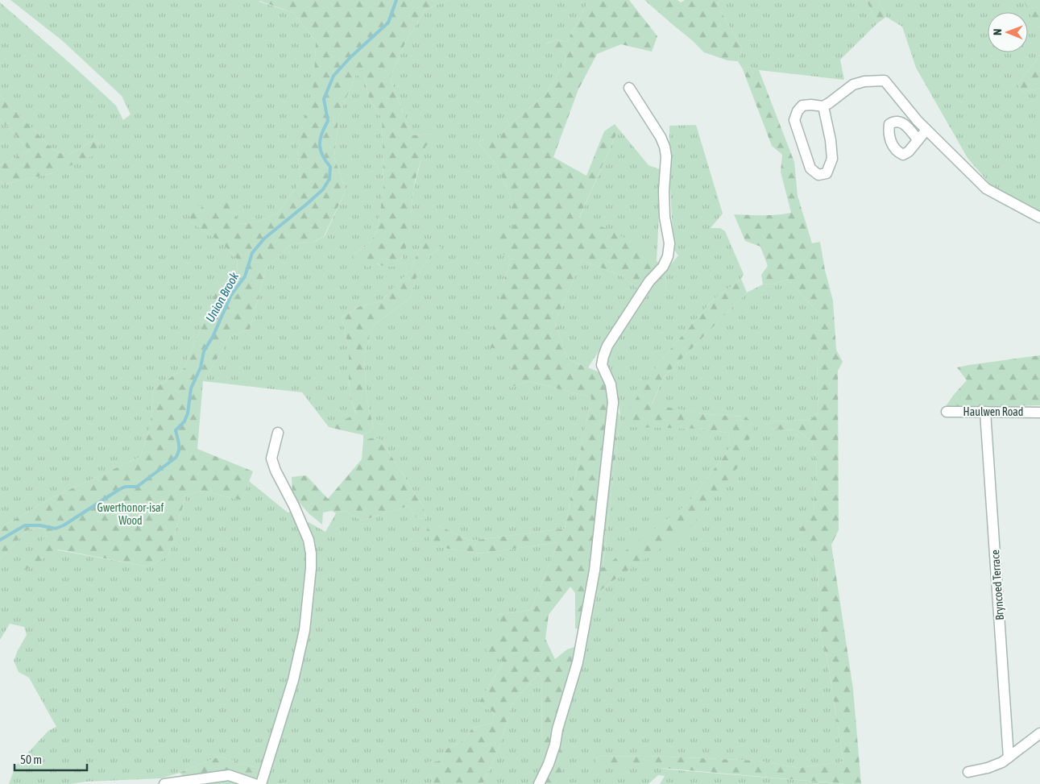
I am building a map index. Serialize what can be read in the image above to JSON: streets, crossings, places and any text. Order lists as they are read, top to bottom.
{
  "streets": {
    "street": ["Haulwen Road", "Bryncoed Terrace"]
  },
  "crossings": [
    ["Haulwen Road", "Bryncoed Terrace"]
  ],
  "water": ["Union Brook"],
  "parks": ["Gwerthonor-isaf Wood"],
  "scale_bar": "50 m",
  "north": "left"
}
